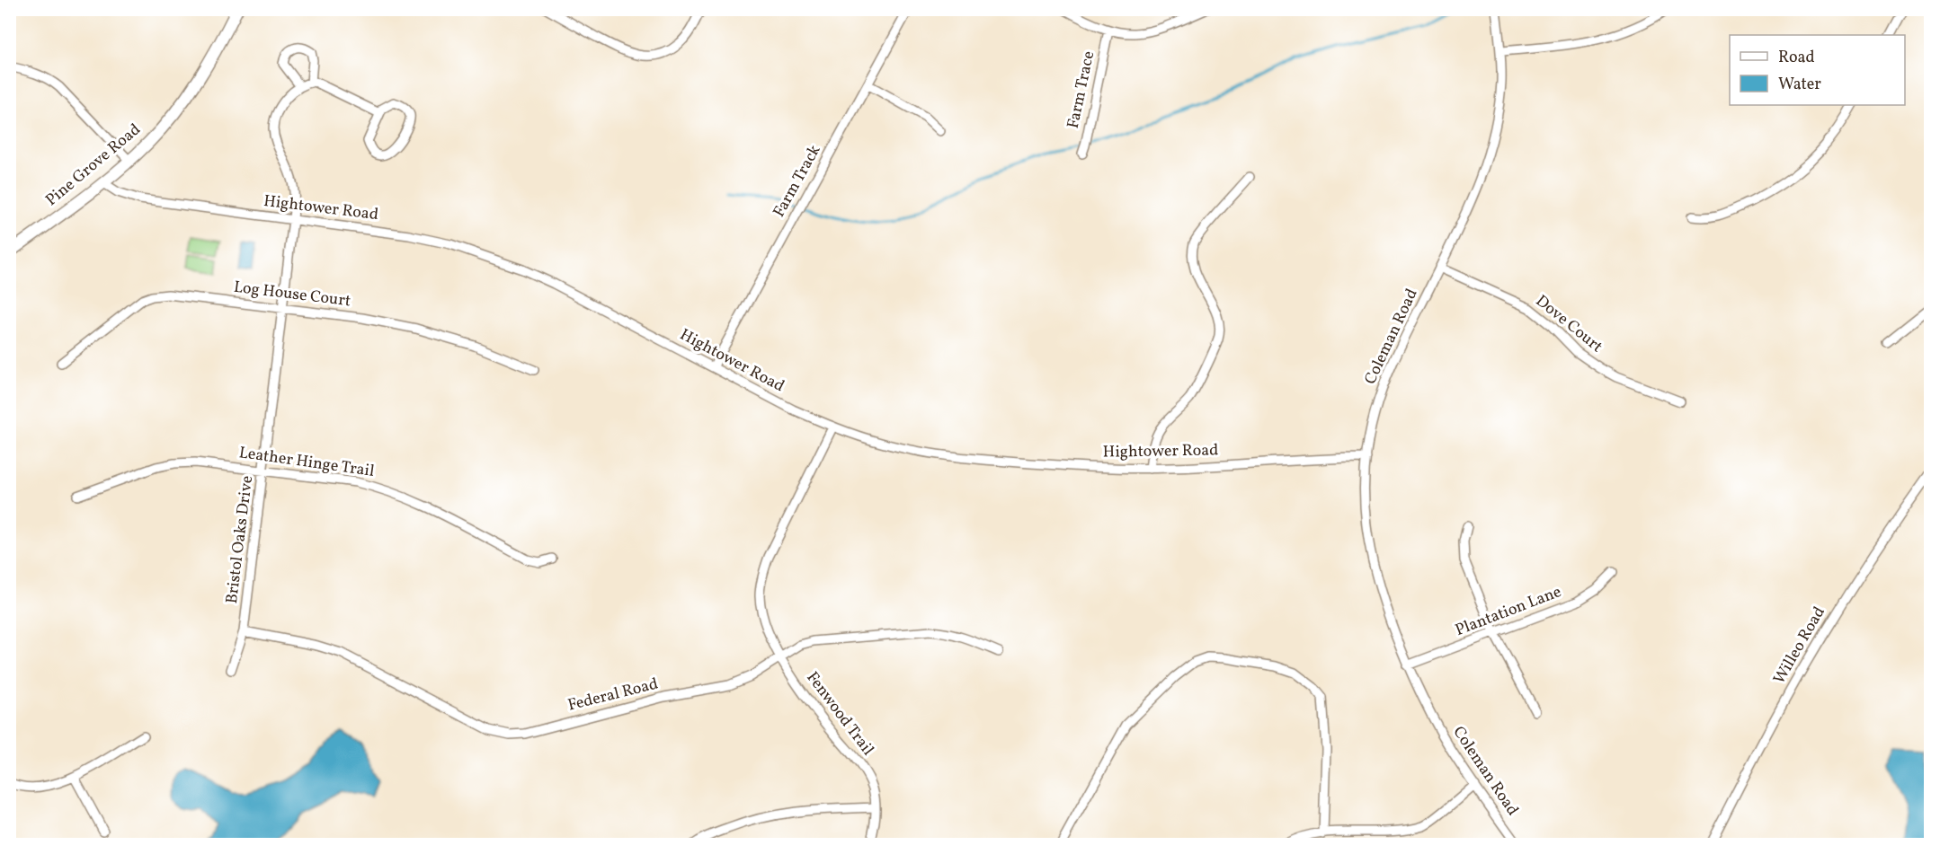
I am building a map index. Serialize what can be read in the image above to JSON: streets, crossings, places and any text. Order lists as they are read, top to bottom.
{
  "streets": {
    "main road": ["Pine Grove Road"],
    "street": [
      "Farm Trace",
      "Farm Track",
      "Hightower Road",
      "Log House Court",
      "Dove Court",
      "Coleman Road",
      "Leather Hinge Trail",
      "Bristol Oaks Drive",
      "Plantation Lane",
      "Willeo Road",
      "Federal Road",
      "Fenwood Trail"
    ]
  },
  "crossings": [
    ["Pine Grove Road", "Hightower Road"],
    ["Farm Track", "Hightower Road"],
    ["Hightower Road", "Coleman Road"],
    ["Hightower Road", "Bristol Oaks Drive"],
    ["Hightower Road", "Fenwood Trail"],
    ["Log House Court", "Bristol Oaks Drive"],
    ["Dove Court", "Coleman Road"],
    ["Coleman Road", "Plantation Lane"],
    ["Leather Hinge Trail", "Bristol Oaks Drive"],
    ["Bristol Oaks Drive", "Federal Road"],
    ["Federal Road", "Fenwood Trail"]
  ],
  "legend": ["Road", "Water"]
}
